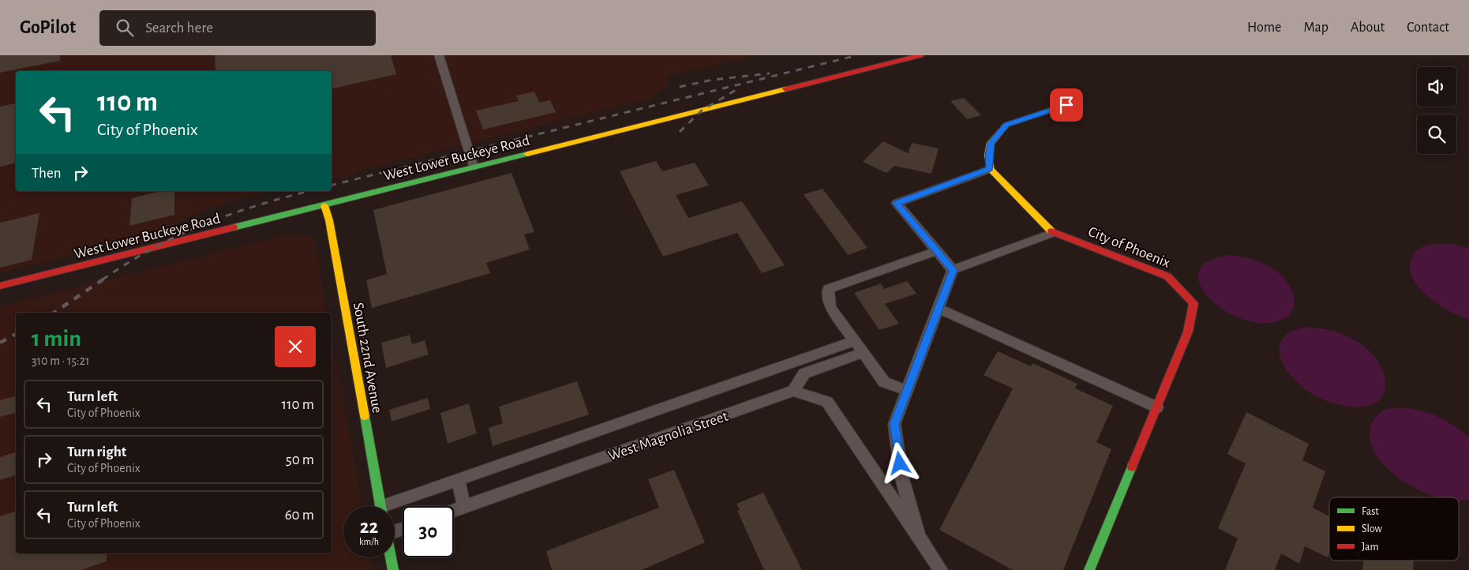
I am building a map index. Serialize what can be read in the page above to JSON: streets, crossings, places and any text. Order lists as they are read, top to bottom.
{
  "streets": {
    "street": [
      "West Lower Buckeye Road",
      "City of Phoenix",
      "South 22nd Avenue",
      "West Magnolia Street"
    ]
  },
  "crossings": [
    ["West Lower Buckeye Road", "South 22nd Avenue"]
  ],
  "legend": ["Fast", "Slow", "Jam"],
  "page": {
    "header": "GoPilot",
    "search": "Search here",
    "nav": [
      "Home",
      "Map",
      "About",
      "Contact"
    ],
    "turn": ["110 m", "City of Phoenix"],
    "then": "Then",
    "heading": ["1 min", "310 m · 15:21"],
    "list": [
      {
        "name": "Turn left",
        "note": "City of Phoenix",
        "value": "110 m"
      },
      {
        "name": "Turn right",
        "note": "City of Phoenix",
        "value": "50 m"
      },
      {
        "name": "Turn left",
        "note": "City of Phoenix",
        "value": "60 m"
      }
    ],
    "speed": "22 km/h",
    "limit": "30"
  }
}
